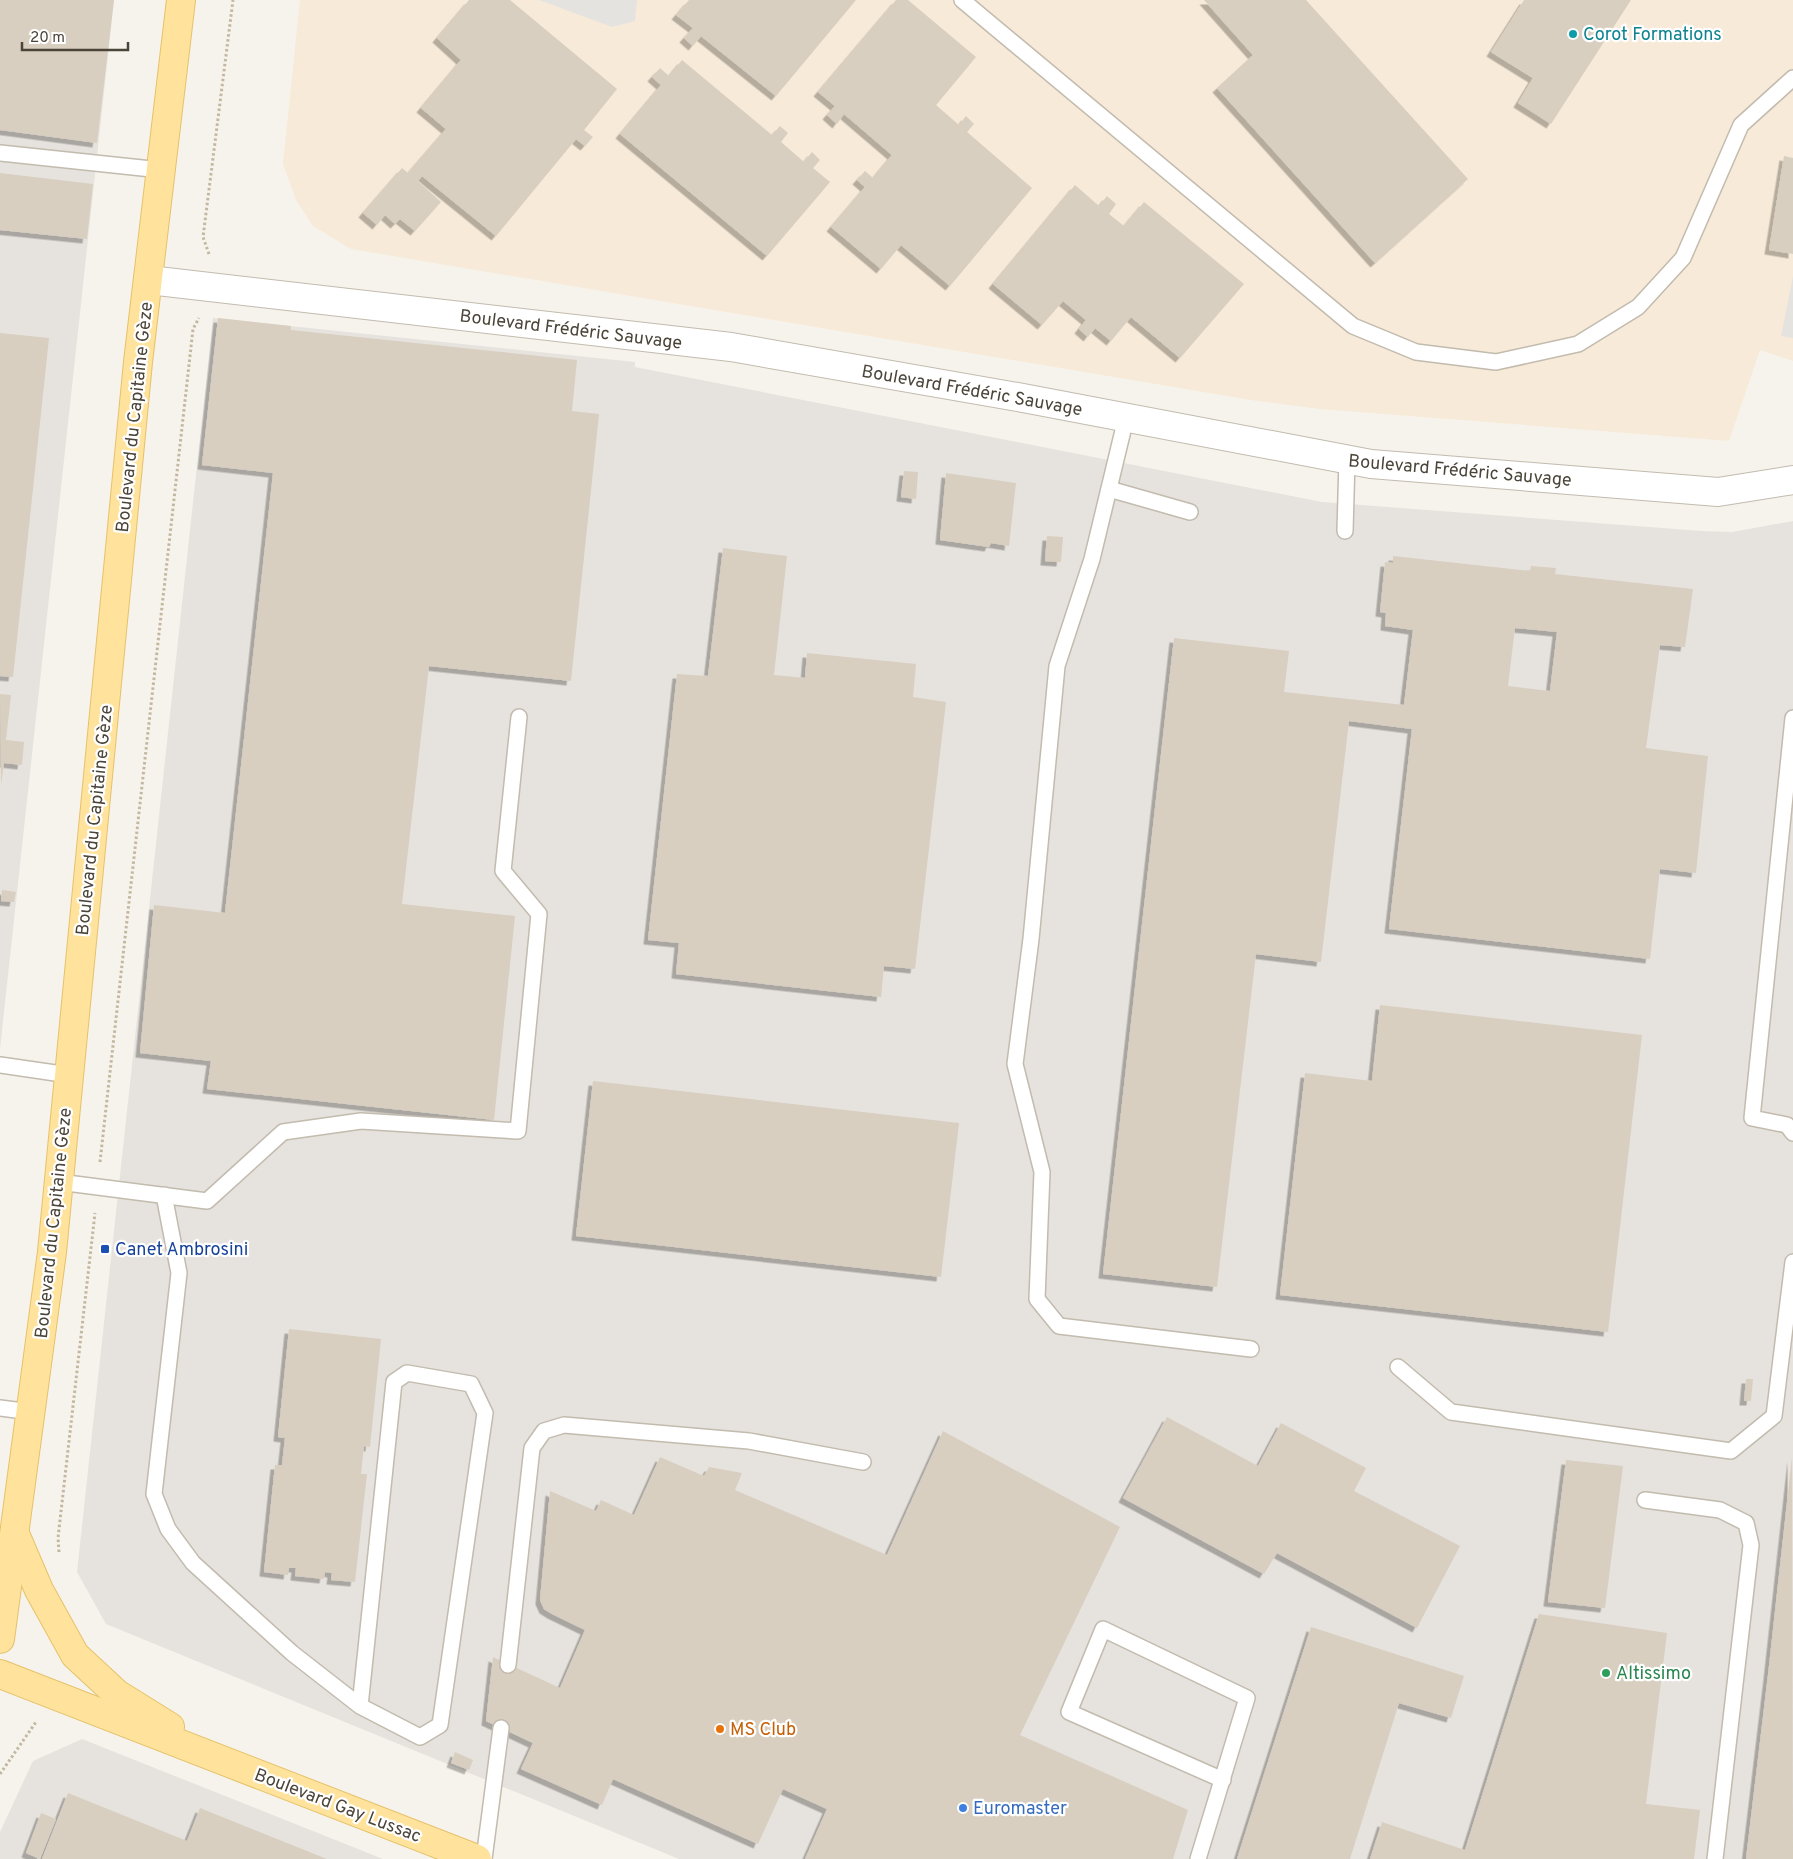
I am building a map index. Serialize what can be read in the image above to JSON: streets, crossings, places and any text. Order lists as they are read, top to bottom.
{
  "streets": {
    "main road": ["Boulevard du Capitaine Gèze", "Boulevard Gay Lussac"],
    "street": ["Boulevard Frédéric Sauvage"]
  },
  "crossings": [
    ["Boulevard Frédéric Sauvage", "Boulevard du Capitaine Gèze"],
    ["Boulevard du Capitaine Gèze", "Boulevard Gay Lussac"]
  ],
  "places": {
    "other": [
      "Corot Formations",
      "Altissimo",
      "MS Club",
      "Euromaster"
    ],
    "transit": ["Canet Ambrosini"]
  },
  "scale_bar": "20 m"
}
